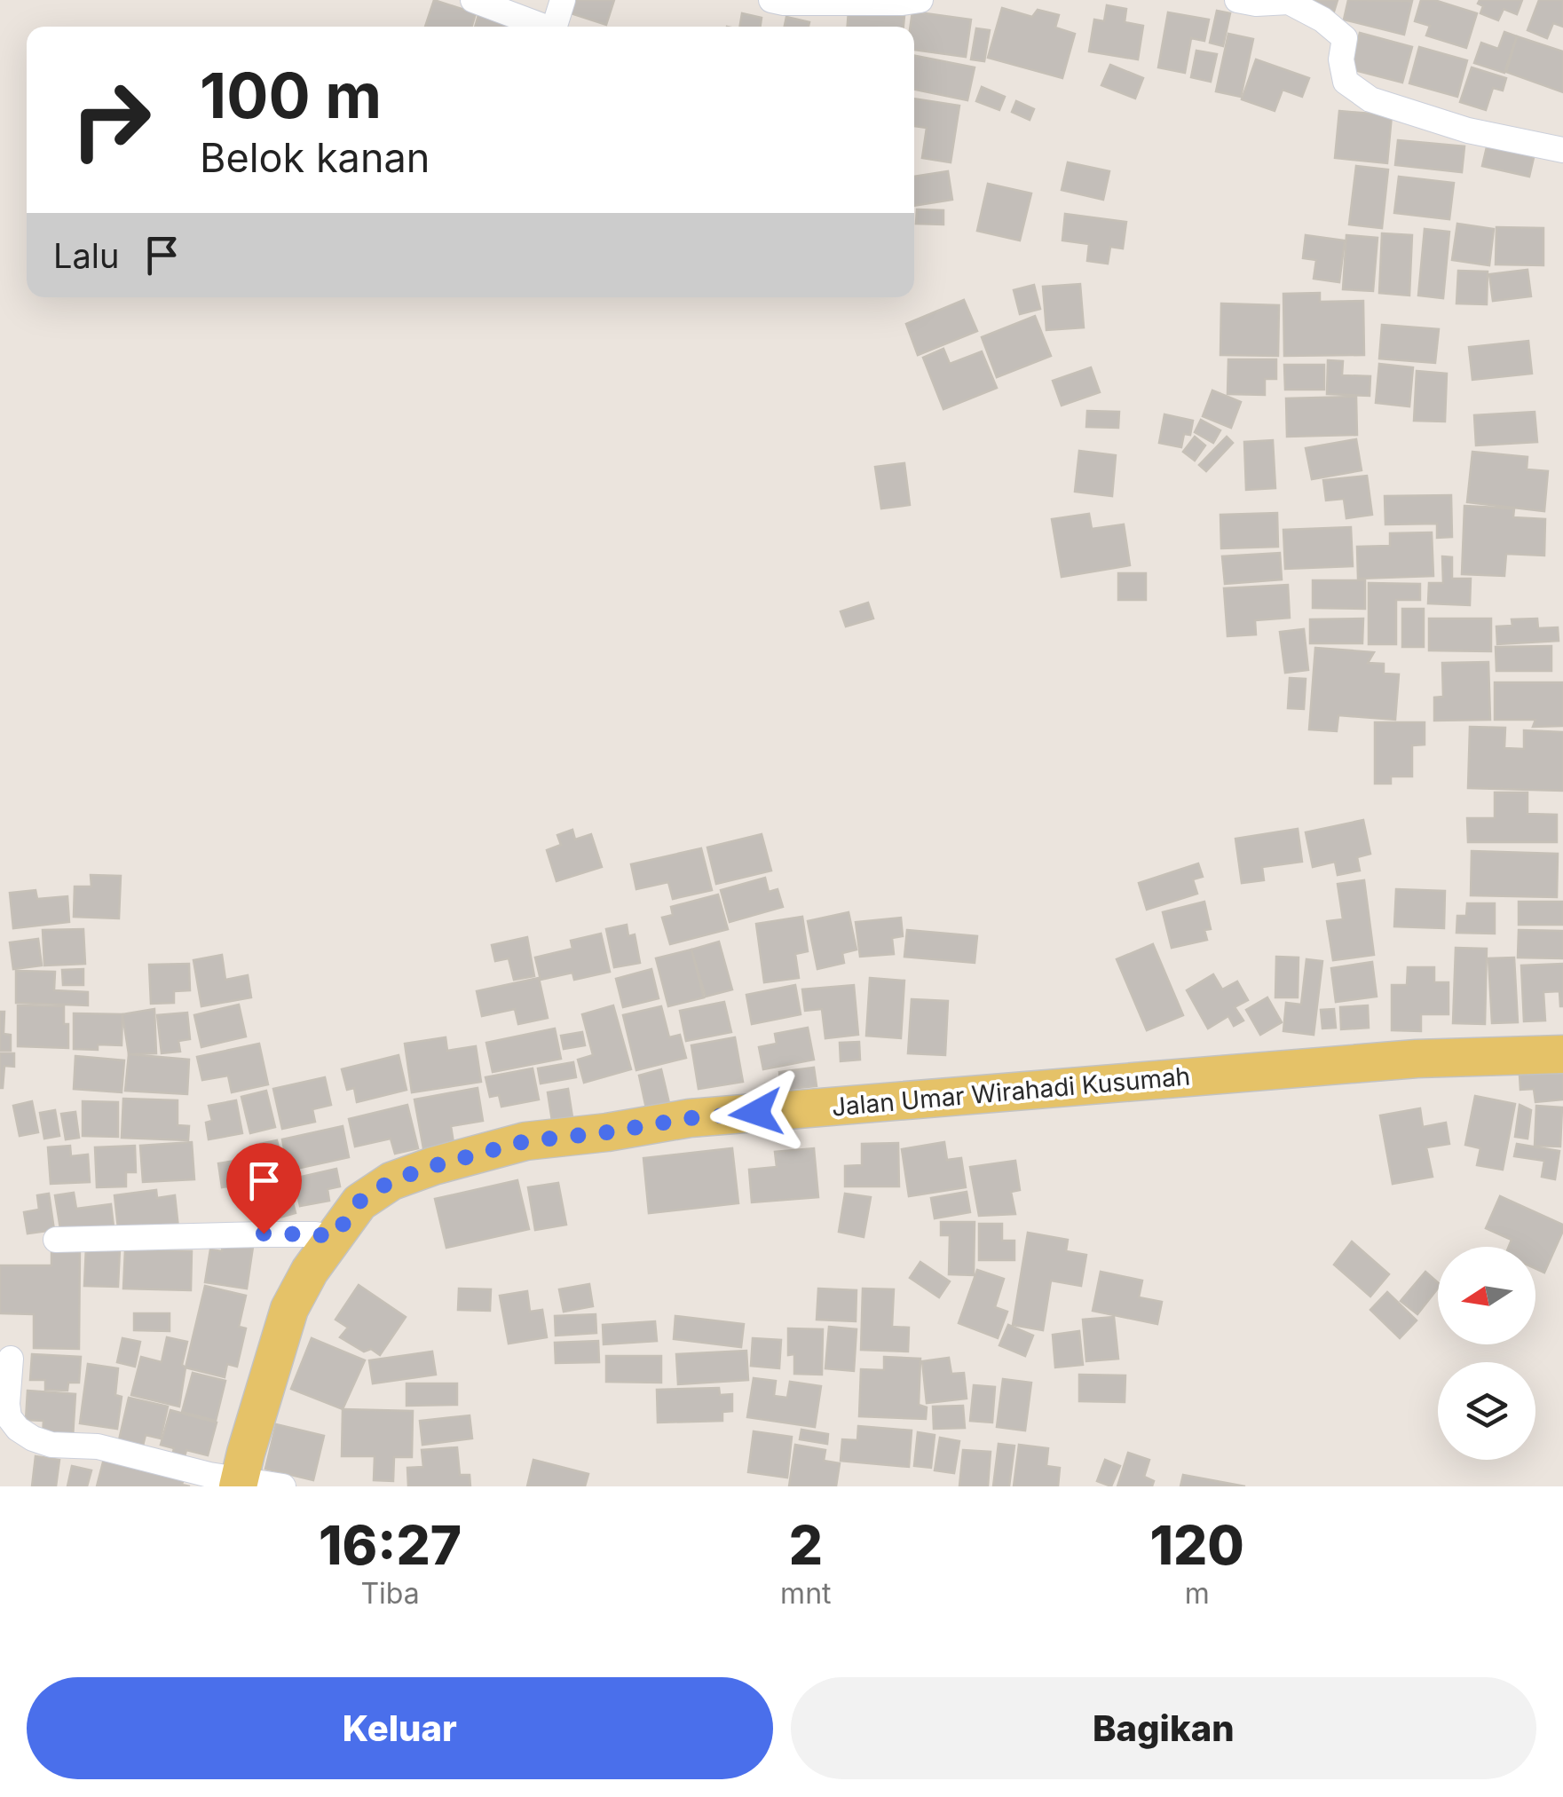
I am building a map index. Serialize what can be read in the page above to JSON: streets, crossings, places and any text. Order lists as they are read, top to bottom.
{
  "streets": {
    "main road": ["Jalan Umar Wirahadi Kusumah"]
  },
  "north": "left",
  "page": {
    "turn": ["100 m", "Belok kanan"],
    "then": "Lalu",
    "eta": [
      "16:27",
      "Tiba",
      "2",
      "mnt",
      "120",
      "m"
    ],
    "buttons": ["Keluar", "Bagikan"]
  }
}
